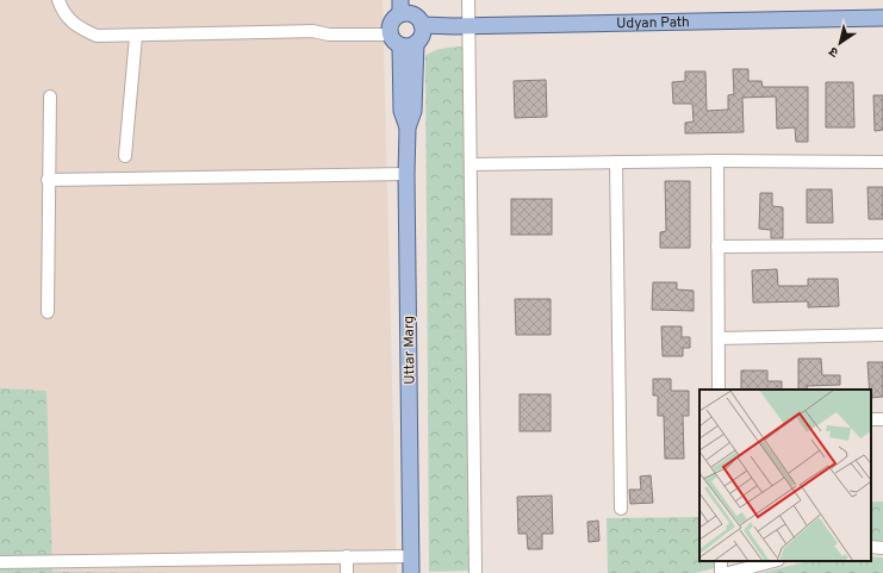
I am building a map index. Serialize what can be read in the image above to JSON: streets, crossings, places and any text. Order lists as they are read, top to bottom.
{
  "streets": {
    "main road": ["Udyan Path", "Uttar Marg"]
  },
  "crossings": [
    ["Udyan Path", "Uttar Marg"]
  ],
  "north": "bottom left"
}
